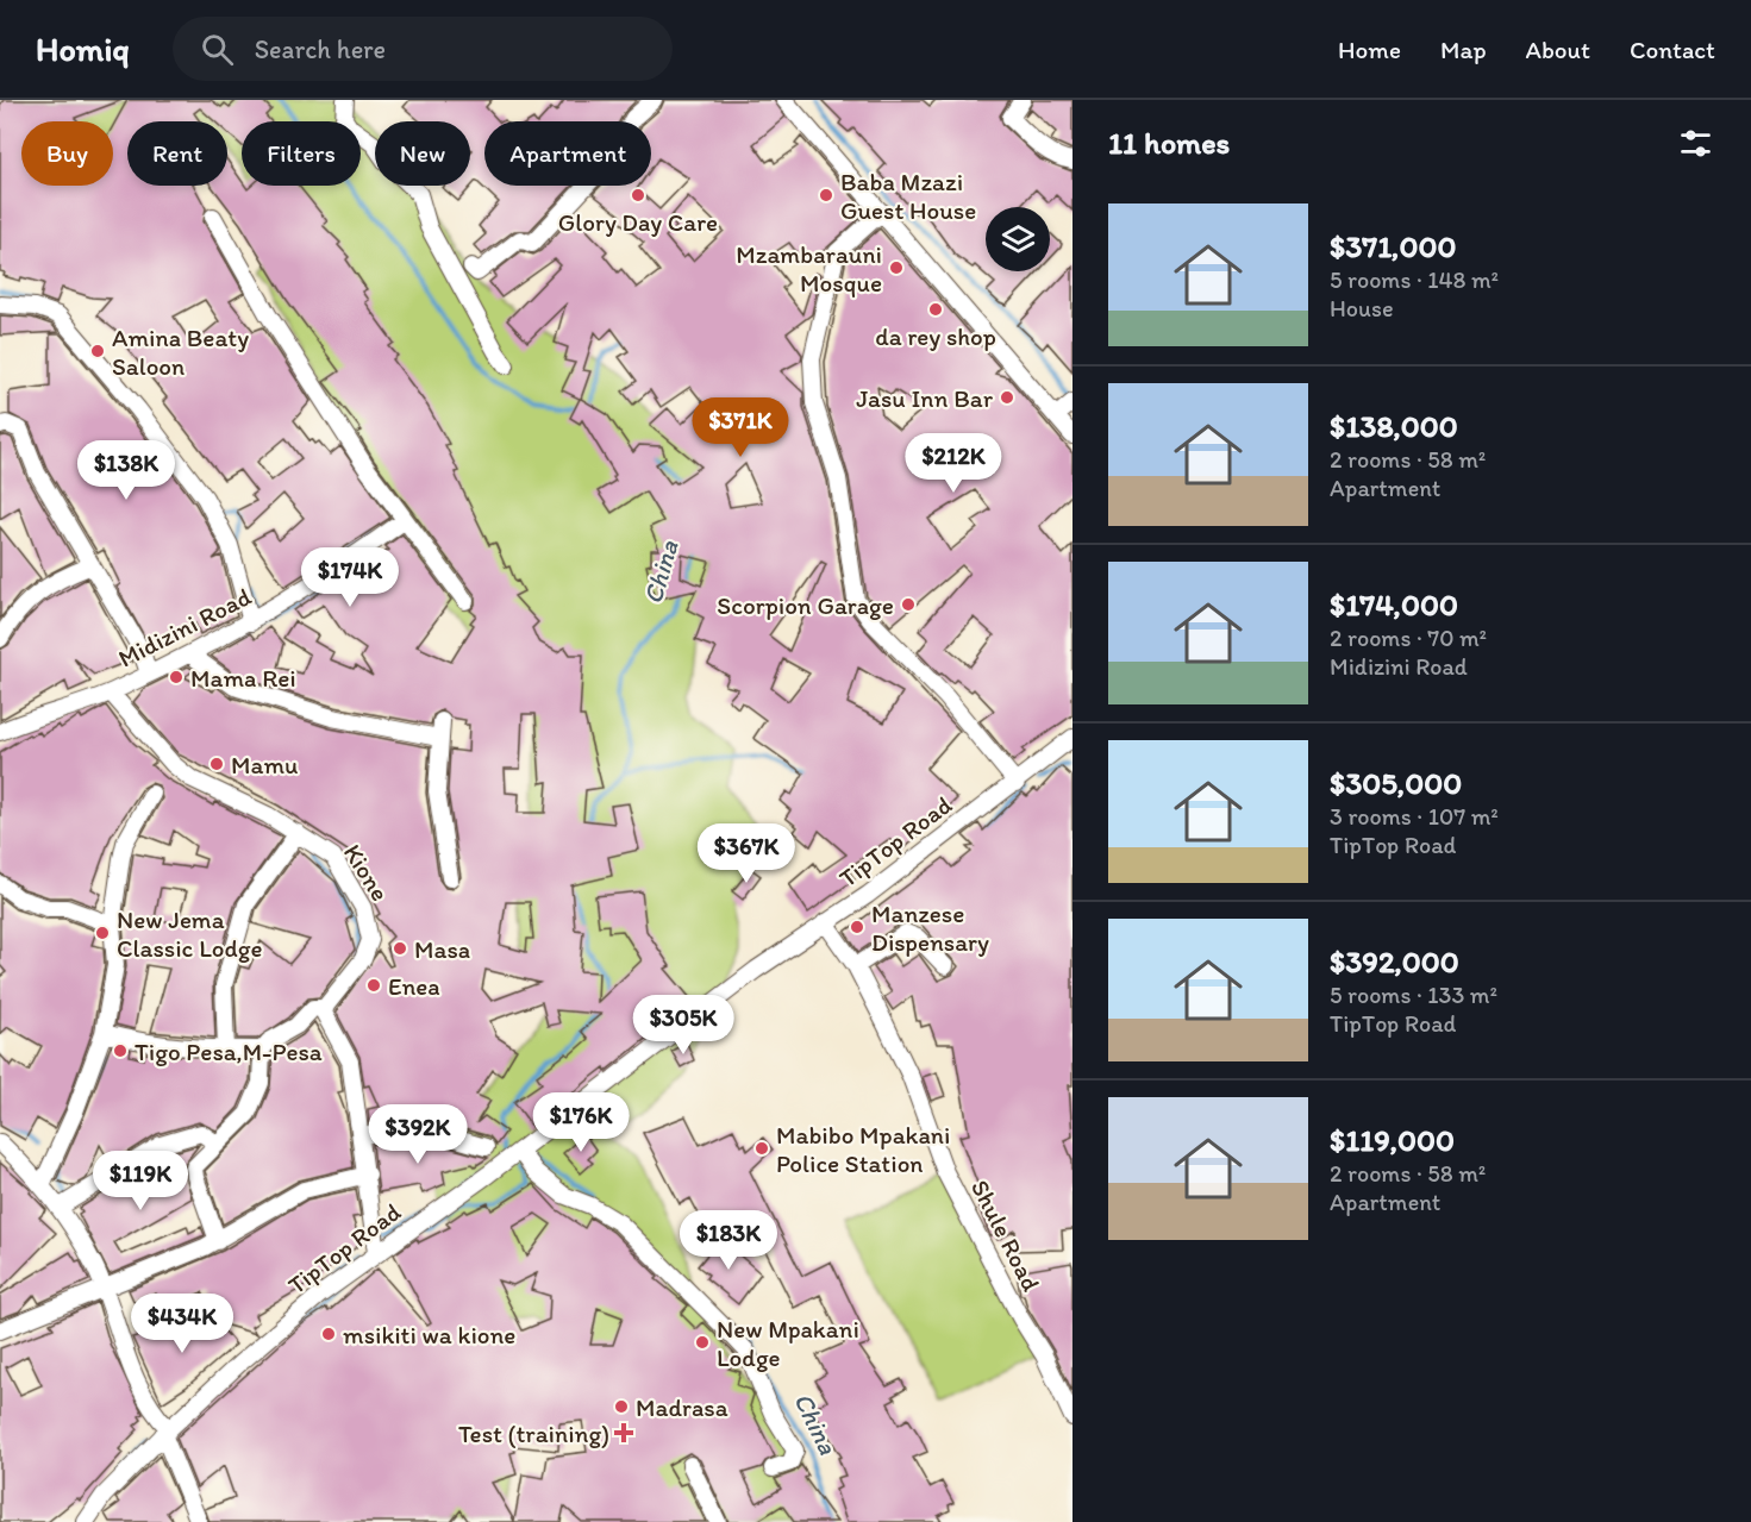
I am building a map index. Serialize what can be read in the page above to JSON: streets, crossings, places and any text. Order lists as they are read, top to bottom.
{
  "streets": {
    "street": [
      "Midizini Road",
      "TipTop Road",
      "Kione",
      "Shule Road"
    ]
  },
  "crossings": [
    ["Midizini Road", "Kione"],
    ["TipTop Road", "Shule Road"]
  ],
  "water": ["China"],
  "places": {
    "other": [
      "Glory Day Care",
      "Baba Mzazi Guest House",
      "Mzambarauni Mosque",
      "da rey shop",
      "Amina Beaty Saloon",
      "Jasu Inn Bar",
      "Scorpion Garage",
      "Mama Rei",
      "Mamu",
      "Manzese Dispensary",
      "New Jema Classic Lodge",
      "Masa",
      "Enea",
      "Tigo Pesa,M-Pesa",
      "Mabibo Mpakani Police Station",
      "msikiti wa kione",
      "New Mpakani Lodge",
      "Madrasa"
    ],
    "health": ["Test (training)"]
  },
  "page": {
    "header": "Homiq",
    "search": "Search here",
    "nav": [
      "Home",
      "Map",
      "About",
      "Contact"
    ],
    "heading": "11 homes",
    "chip": [
      "Buy",
      "Rent",
      "Filters",
      "New",
      "Apartment"
    ],
    "list": [
      {
        "name": "$371,000",
        "note": "5 rooms · 148 m² · House"
      },
      {
        "name": "$138,000",
        "note": "2 rooms · 58 m² · Apartment"
      },
      {
        "name": "$174,000",
        "note": "2 rooms · 70 m² · Midizini Road"
      },
      {
        "name": "$305,000",
        "note": "3 rooms · 107 m² · TipTop Road"
      },
      {
        "name": "$392,000",
        "note": "5 rooms · 133 m² · TipTop Road"
      },
      {
        "name": "$119,000",
        "note": "2 rooms · 58 m² · Apartment"
      }
    ],
    "price": [
      "$371K",
      "$212K",
      "$138K",
      "$174K",
      "$367K",
      "$305K",
      "$176K",
      "$392K",
      "$119K",
      "$183K",
      "$434K"
    ]
  }
}
